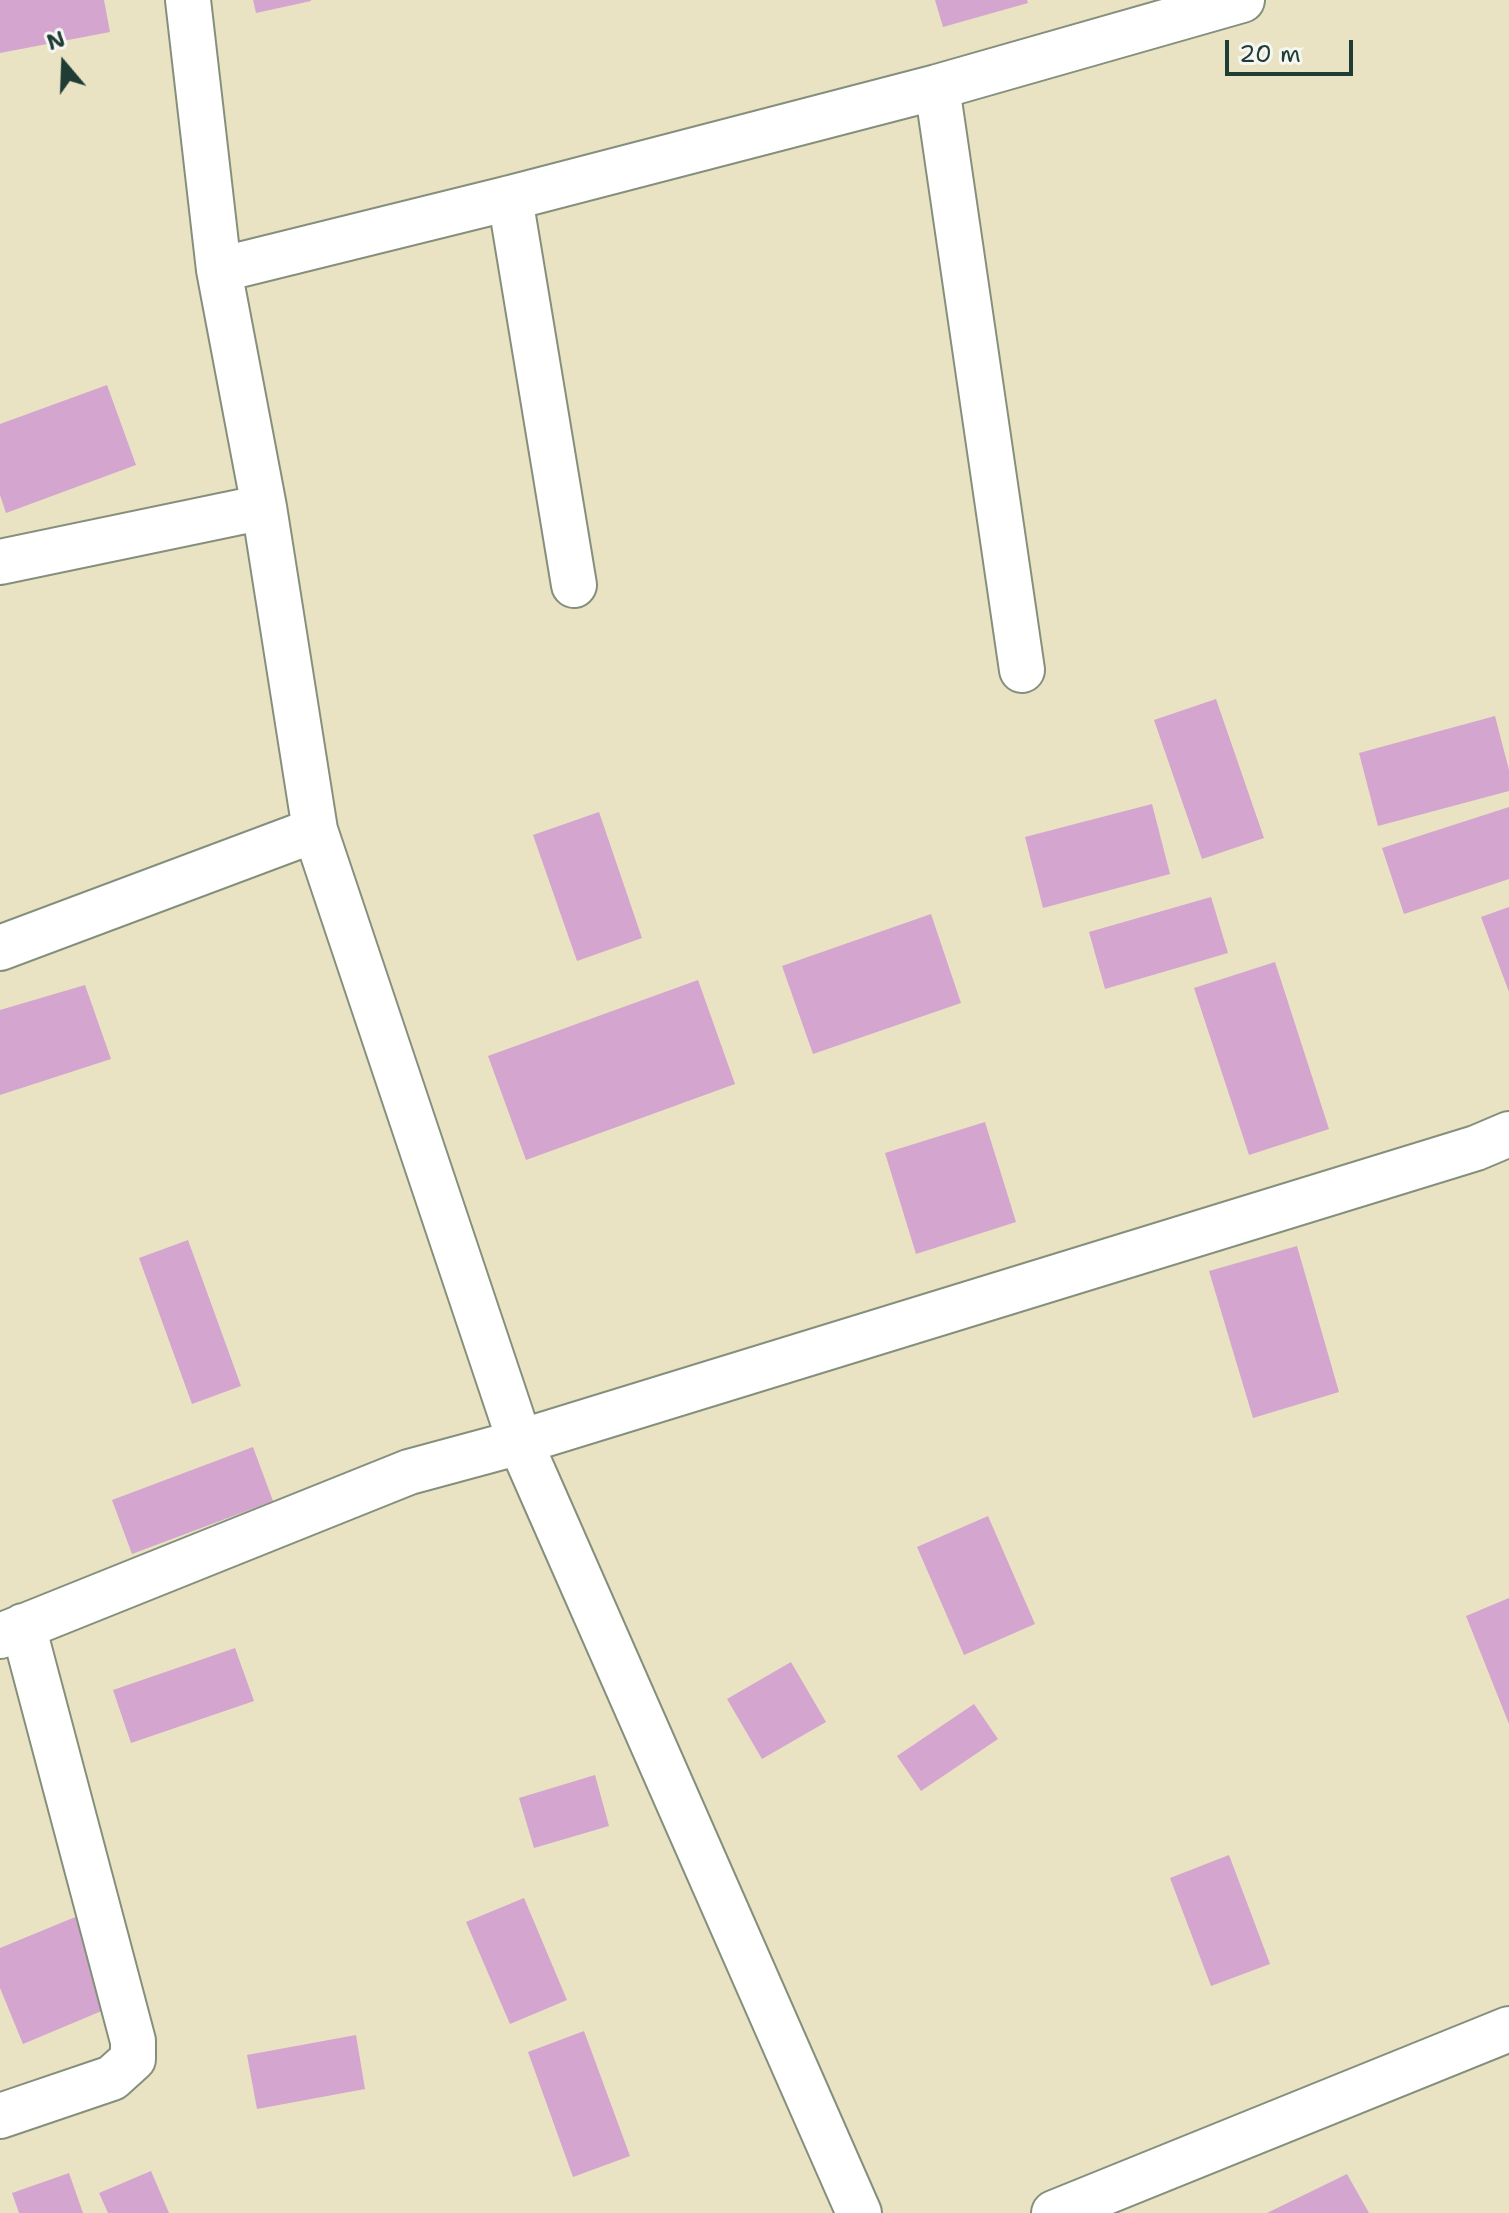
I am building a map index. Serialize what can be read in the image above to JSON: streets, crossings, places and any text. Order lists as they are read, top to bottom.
{
  "scale_bar": "20 m",
  "north": "top"
}
